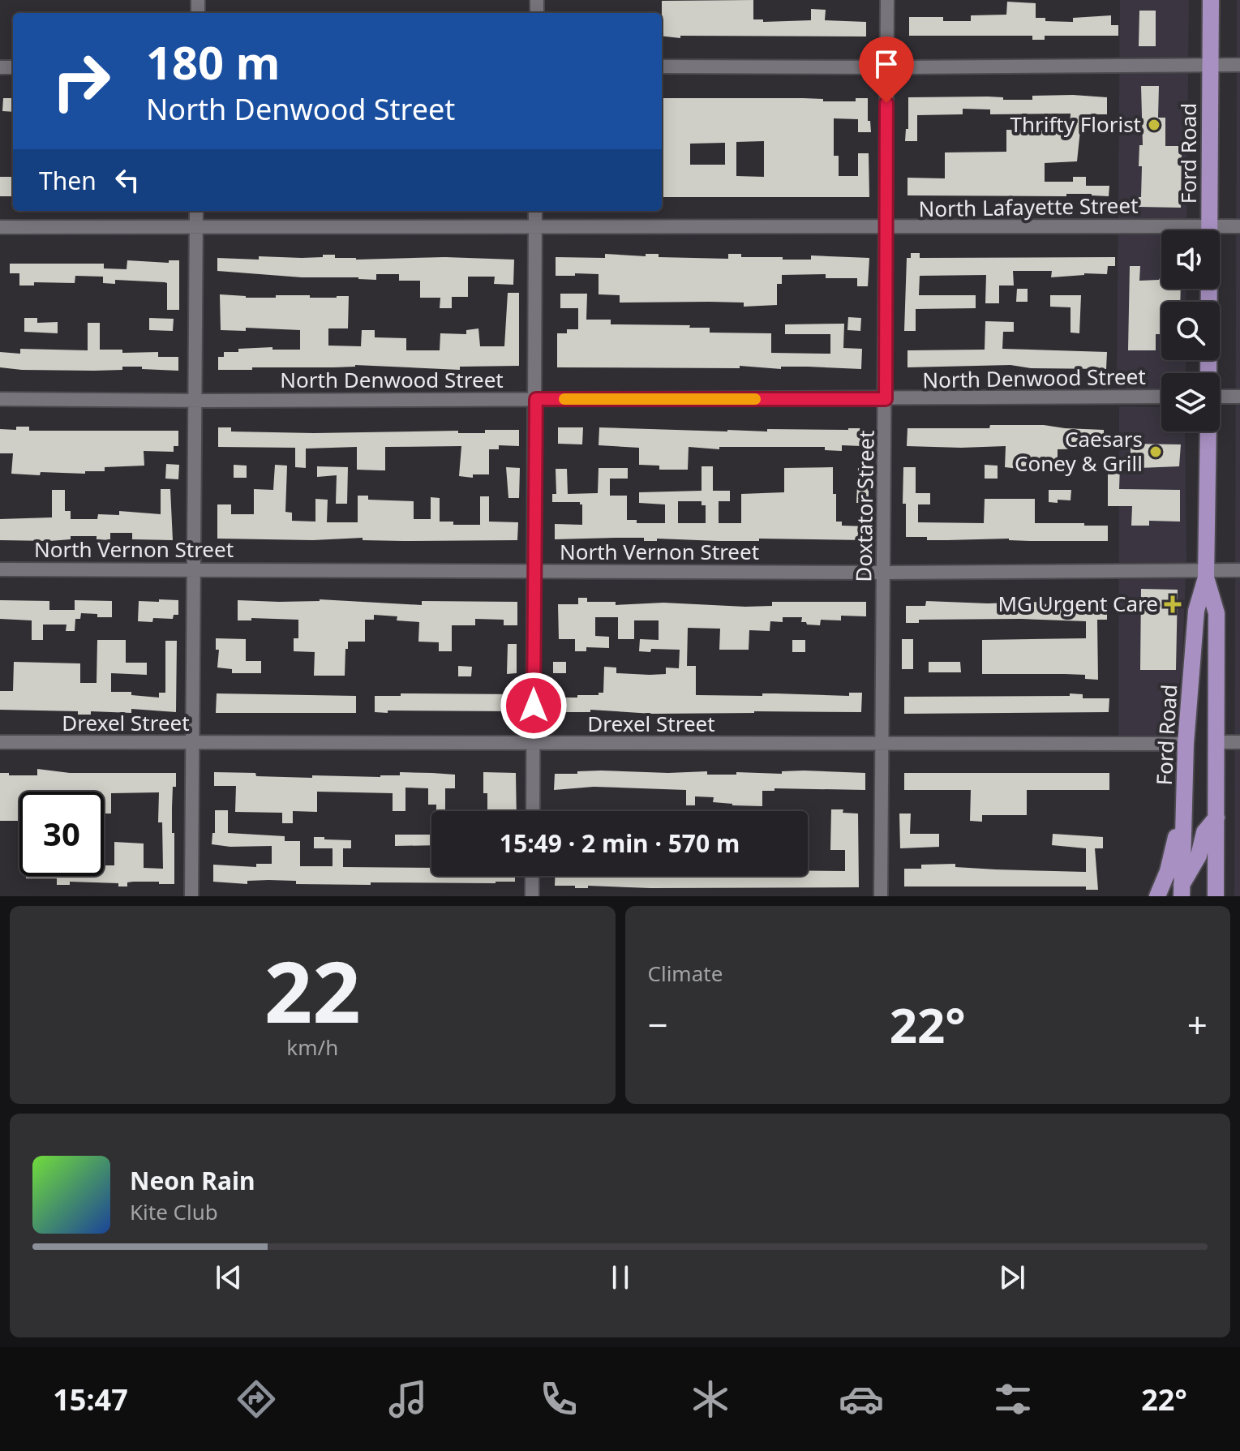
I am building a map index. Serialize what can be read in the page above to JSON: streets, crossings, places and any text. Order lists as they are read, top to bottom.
{
  "streets": {
    "main road": ["Ford Road"],
    "street": [
      "North Lafayette Street",
      "North Denwood Street",
      "Doxtator Street",
      "North Vernon Street",
      "Drexel Street"
    ]
  },
  "crossings": [
    ["Ford Road", "North Lafayette Street"],
    ["Ford Road", "North Vernon Street"],
    ["Ford Road", "Drexel Street"],
    ["North Lafayette Street", "Doxtator Street"],
    ["North Denwood Street", "Doxtator Street"],
    ["Doxtator Street", "North Vernon Street"],
    ["Doxtator Street", "Drexel Street"]
  ],
  "places": {
    "other": ["Thrifty Florist", "Caesars Coney & Grill"],
    "health": ["MG Urgent Care"]
  },
  "page": {
    "turn": ["180 m", "North Denwood Street"],
    "then": "Then",
    "limit": "30",
    "trip": "15:49 · 2 min · 570 m",
    "tile": [
      ["22", "km/h"],
      "Climate"
    ],
    "heat": ["−", "22°", "+"],
    "song": ["Neon Rain", "Kite Club"],
    "tabs": ["15:47", "22°"]
  }
}
